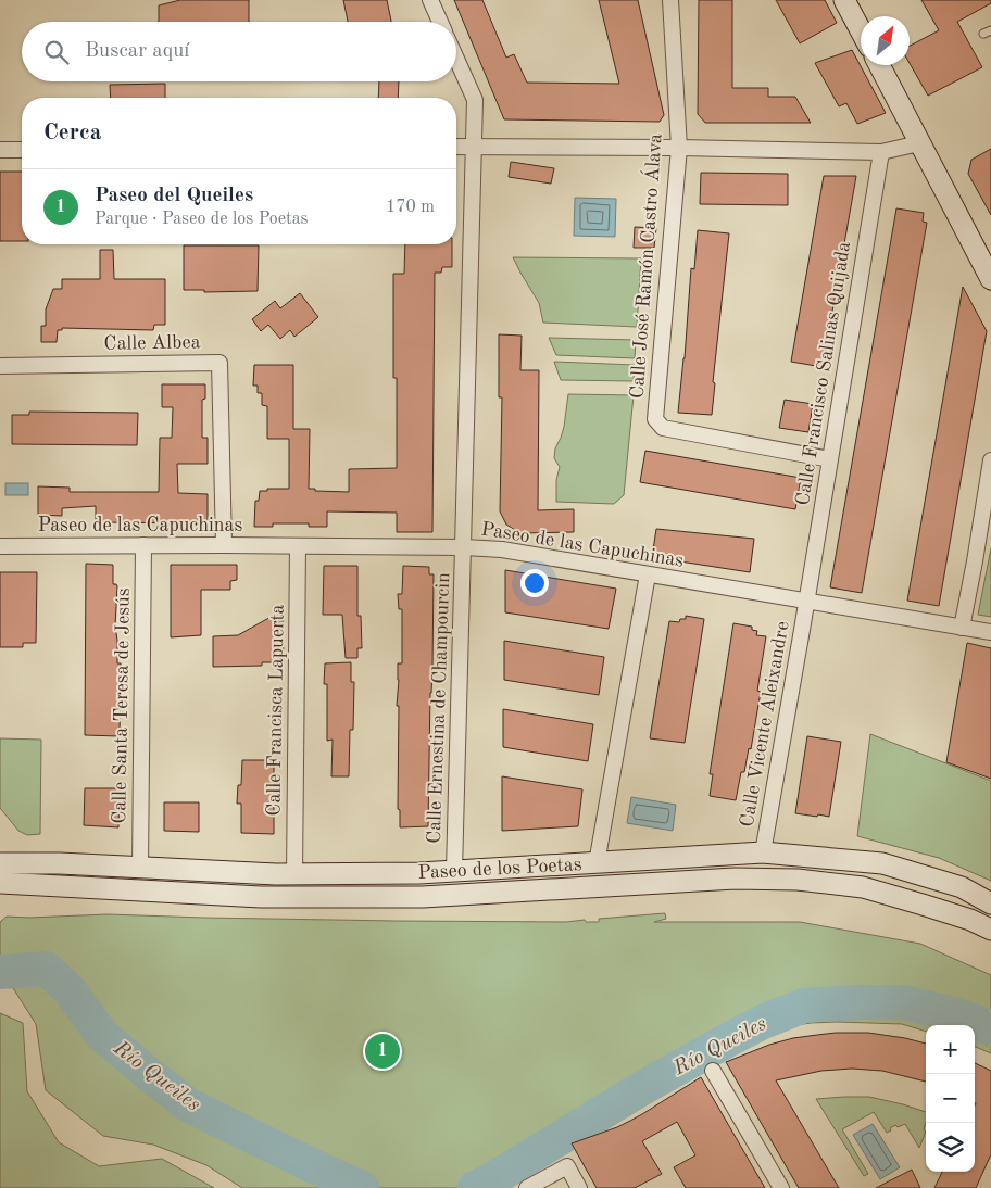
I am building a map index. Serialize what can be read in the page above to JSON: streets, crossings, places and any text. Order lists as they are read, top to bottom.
{
  "streets": {
    "street": [
      "Calle José Ramón Castro Álava",
      "Calle Albea",
      "Calle Francisco Salinas Quijada",
      "Paseo de las Capuchinas",
      "Calle Santa Teresa de Jesús",
      "Calle Ernestina de Champourcin",
      "Calle Francisca Lapuerta",
      "Calle Vicente Aleixandre",
      "Paseo de los Poetas"
    ]
  },
  "crossings": [
    ["Calle José Ramón Castro Álava", "Calle Francisco Salinas Quijada"],
    ["Calle Albea", "Paseo de las Capuchinas"],
    ["Calle Francisco Salinas Quijada", "Paseo de las Capuchinas"],
    ["Calle Francisco Salinas Quijada", "Calle Vicente Aleixandre"],
    ["Paseo de las Capuchinas", "Calle Santa Teresa de Jesús"],
    ["Paseo de las Capuchinas", "Calle Ernestina de Champourcin"],
    ["Paseo de las Capuchinas", "Calle Francisca Lapuerta"],
    ["Paseo de las Capuchinas", "Calle Vicente Aleixandre"],
    ["Calle Santa Teresa de Jesús", "Paseo de los Poetas"],
    ["Calle Ernestina de Champourcin", "Paseo de los Poetas"],
    ["Calle Francisca Lapuerta", "Paseo de los Poetas"],
    ["Calle Vicente Aleixandre", "Paseo de los Poetas"]
  ],
  "water": ["Río Queiles"],
  "north": "top right",
  "page": {
    "search": "Buscar aquí",
    "heading": "Cerca",
    "list": [
      {
        "mark": "1",
        "name": "Paseo del Queiles",
        "note": "Parque · Paseo de los Poetas",
        "value": "170 m"
      }
    ],
    "map_buttons": ["+", "−"],
    "pins": "1"
  }
}
